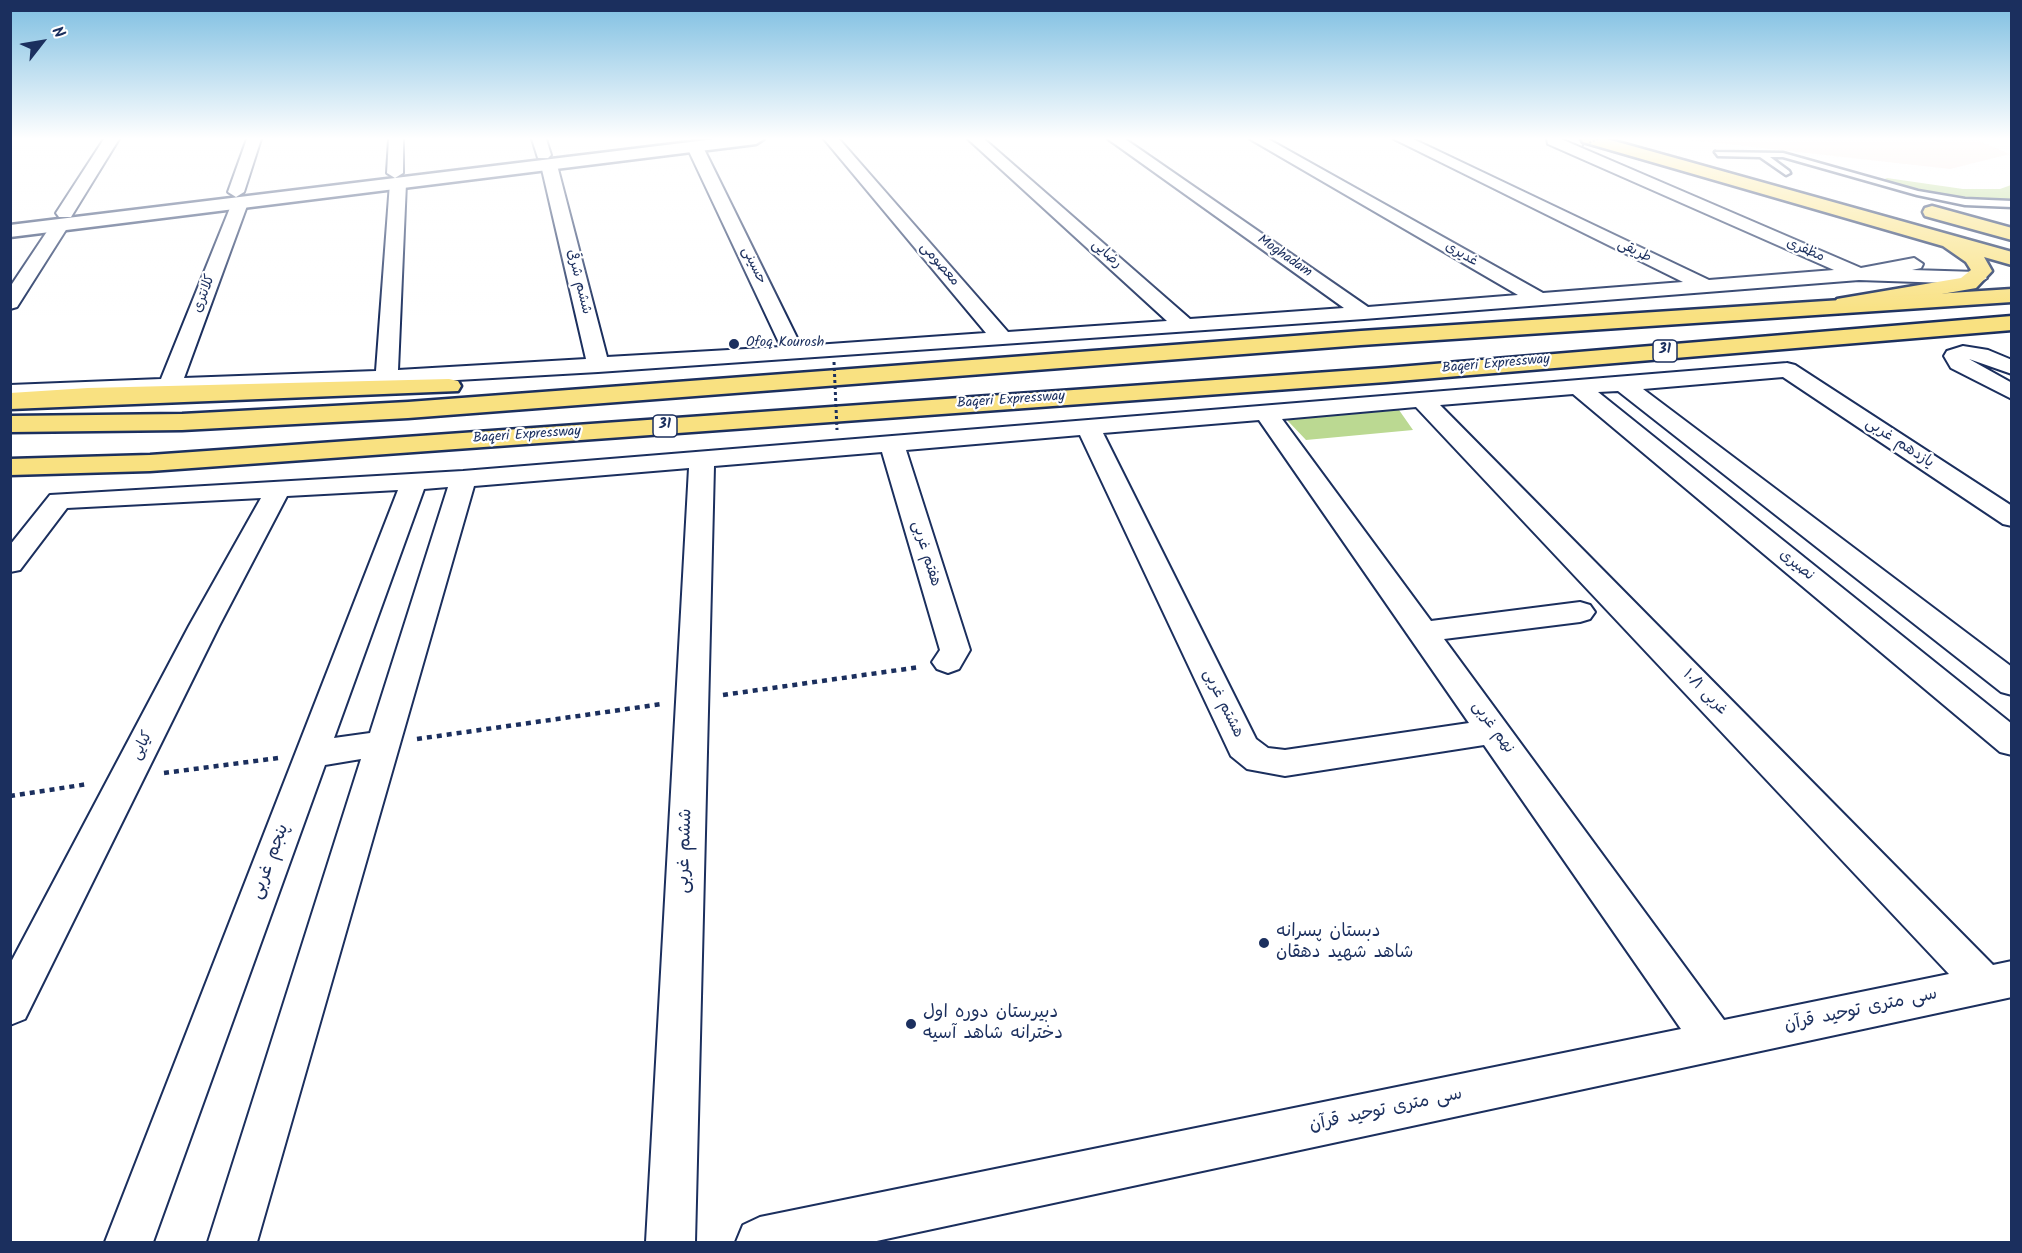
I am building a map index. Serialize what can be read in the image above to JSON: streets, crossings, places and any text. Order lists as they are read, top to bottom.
{
  "streets": {
    "main road": ["31", "Baqeri Expressway"],
    "street": [
      "مظفری",
      "طریقی",
      "رضایی",
      "غدیری",
      "Moghadam",
      "معصومی",
      "حسینی",
      "ششم شرقی",
      "کلانتری",
      "یازدهم غربی",
      "هفتم غربی",
      "نصیری",
      "۱۰/۱ غربی",
      "هشتم غربی",
      "نهم غربی",
      "کیایی",
      "ششم غربی",
      "پنجم غربی",
      "سی متری توحید قرآن"
    ]
  },
  "crossings": [
    ["۱۰/۱ غربی", "سی متری توحید قرآن"],
    ["هشتم غربی", "نهم غربی"],
    ["نهم غربی", "سی متری توحید قرآن"]
  ],
  "places": ["Ofoq Kourosh", "دبستان پسرانه شاهد شهید دهقان", "دبیرستان دوره اول دخترانه شاهد آسیه"],
  "north": "top right"
}
